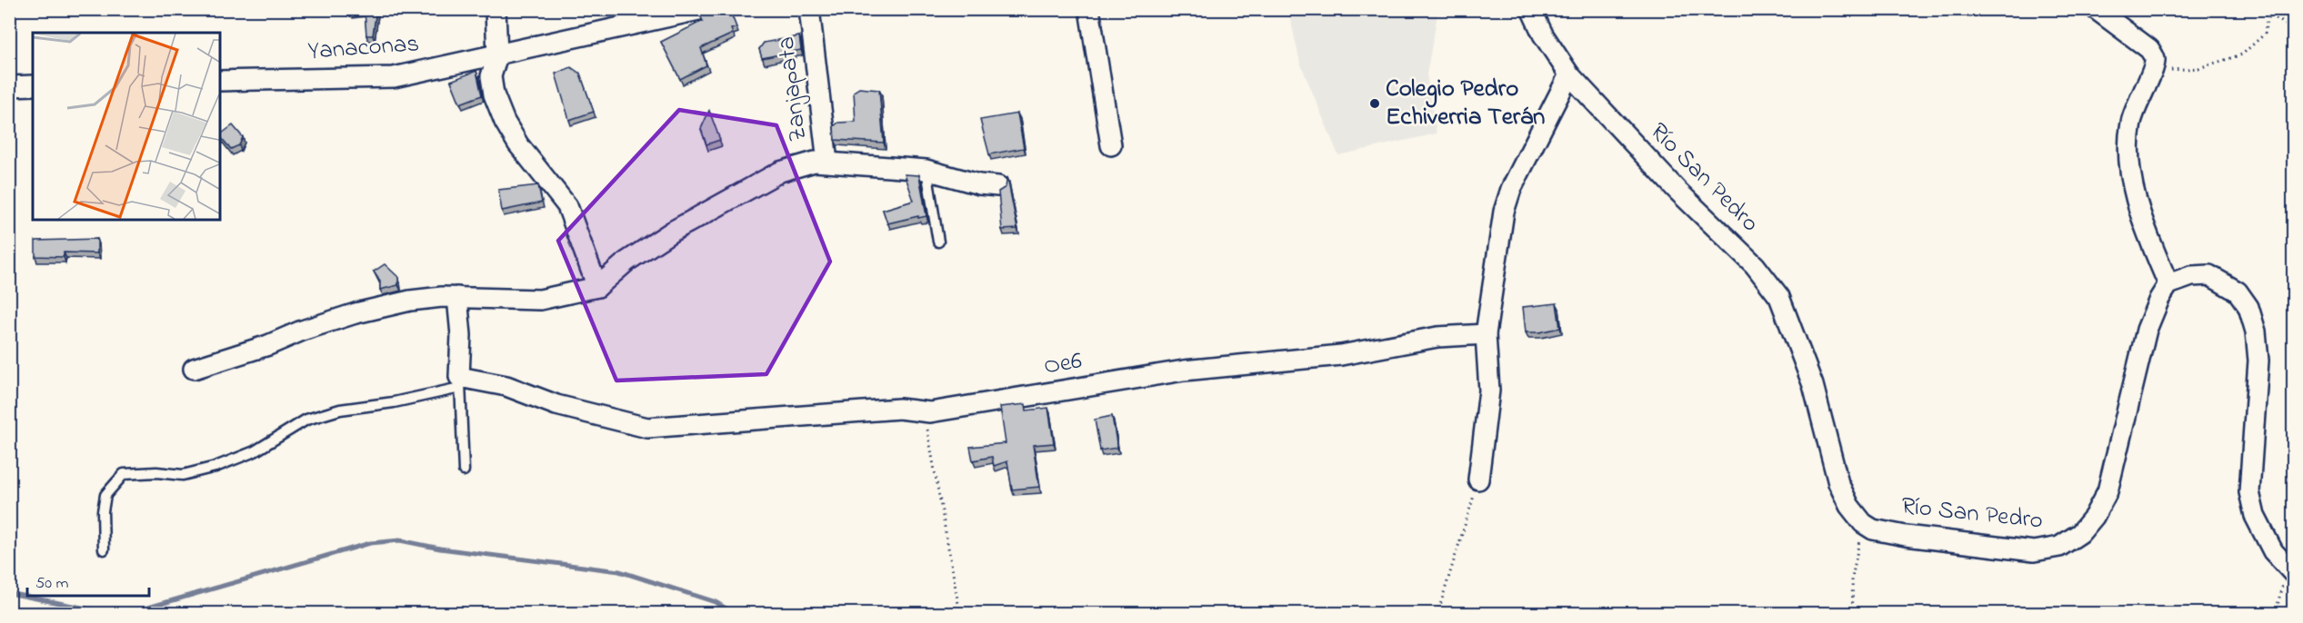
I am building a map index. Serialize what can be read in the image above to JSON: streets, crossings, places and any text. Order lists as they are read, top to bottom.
{
  "streets": {
    "street": [
      "Yanaconas",
      "Zanjapata",
      "Río San Pedro",
      "Oe6"
    ]
  },
  "places": ["Colegio Pedro Echiverria Terán"],
  "scale_bar": "50 m"
}
